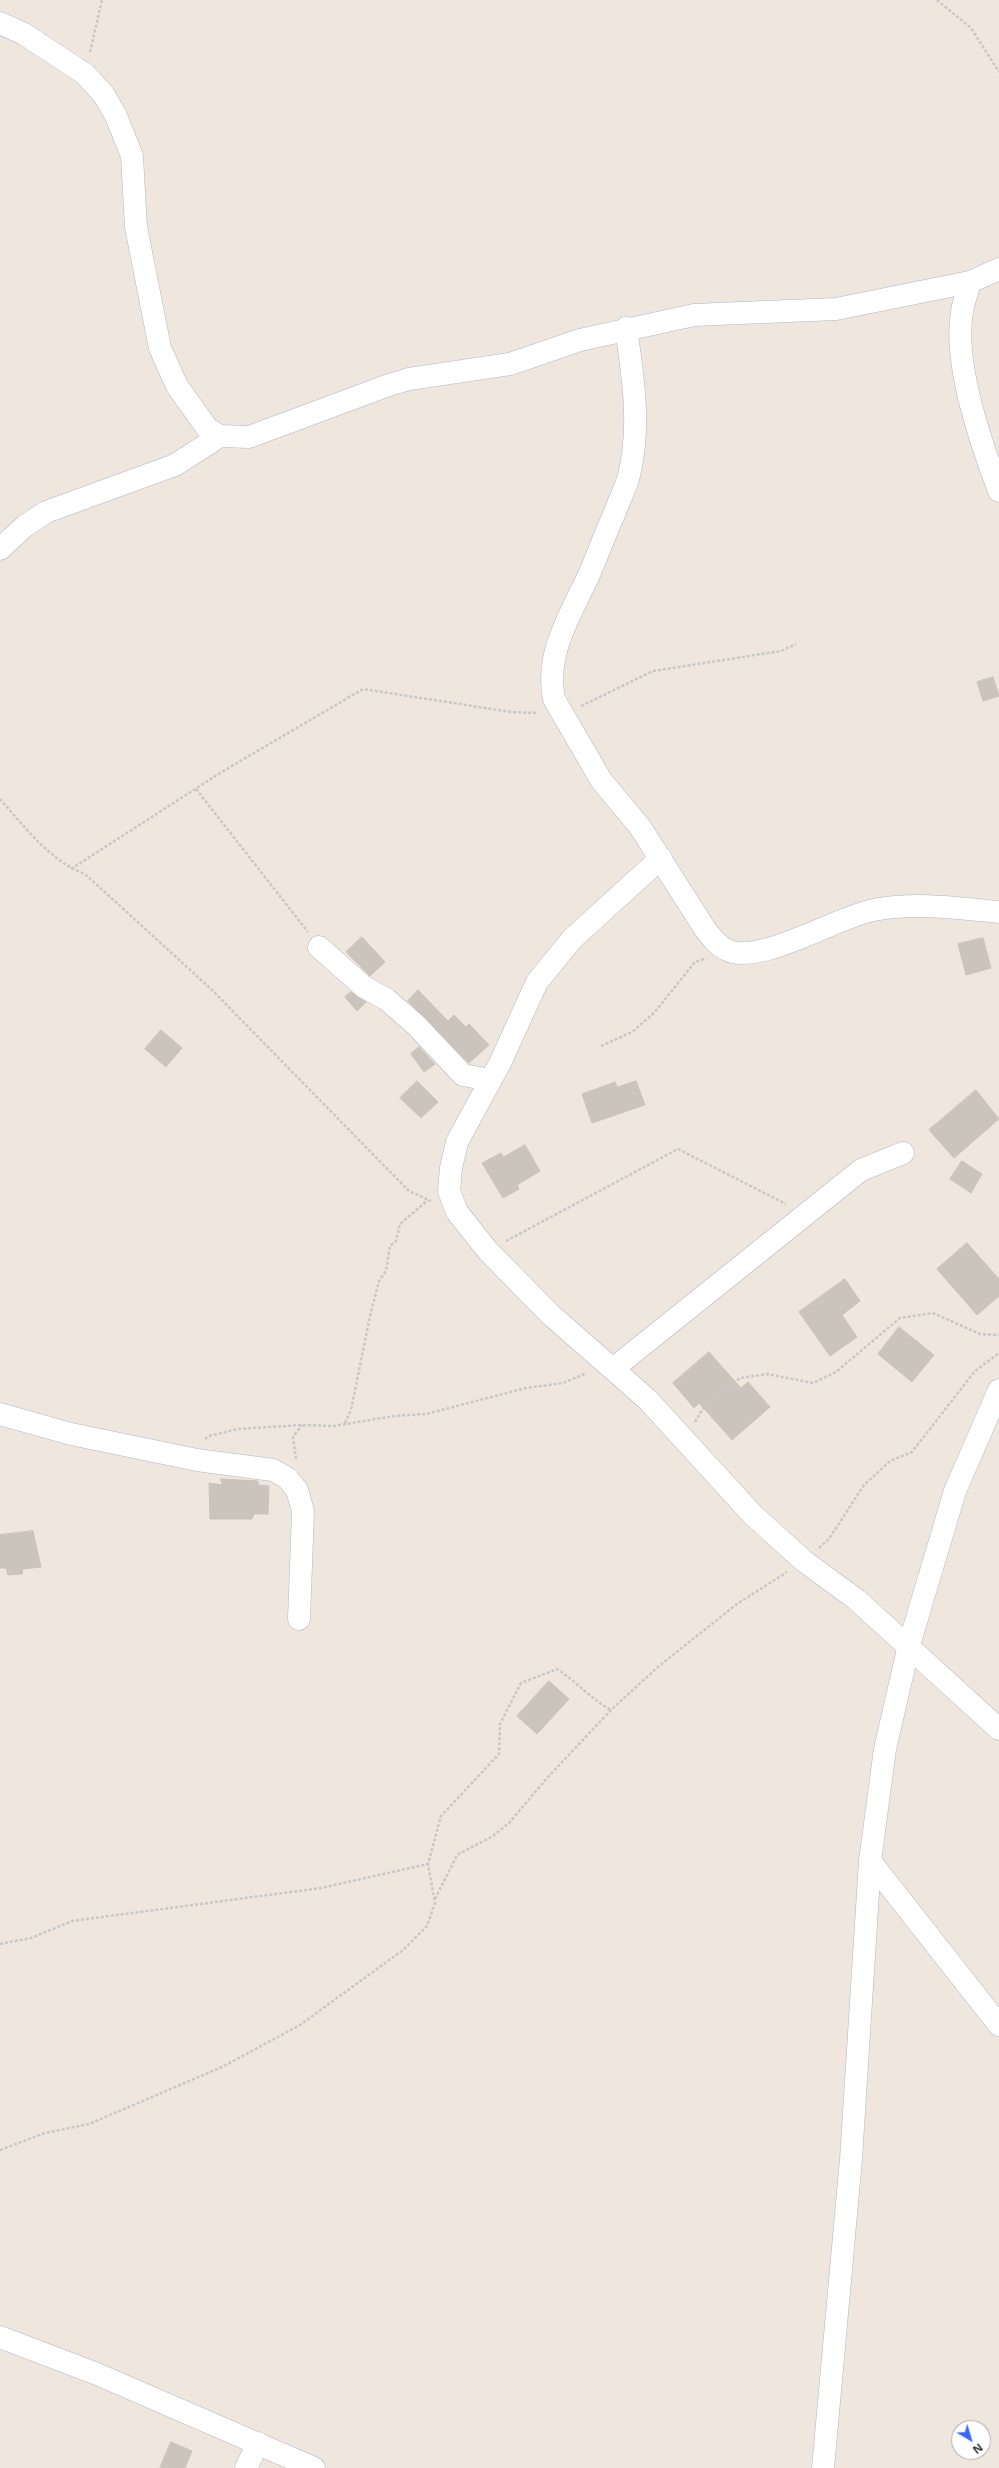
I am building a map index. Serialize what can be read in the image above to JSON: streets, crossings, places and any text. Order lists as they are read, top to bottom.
{
  "north": "bottom right"
}
